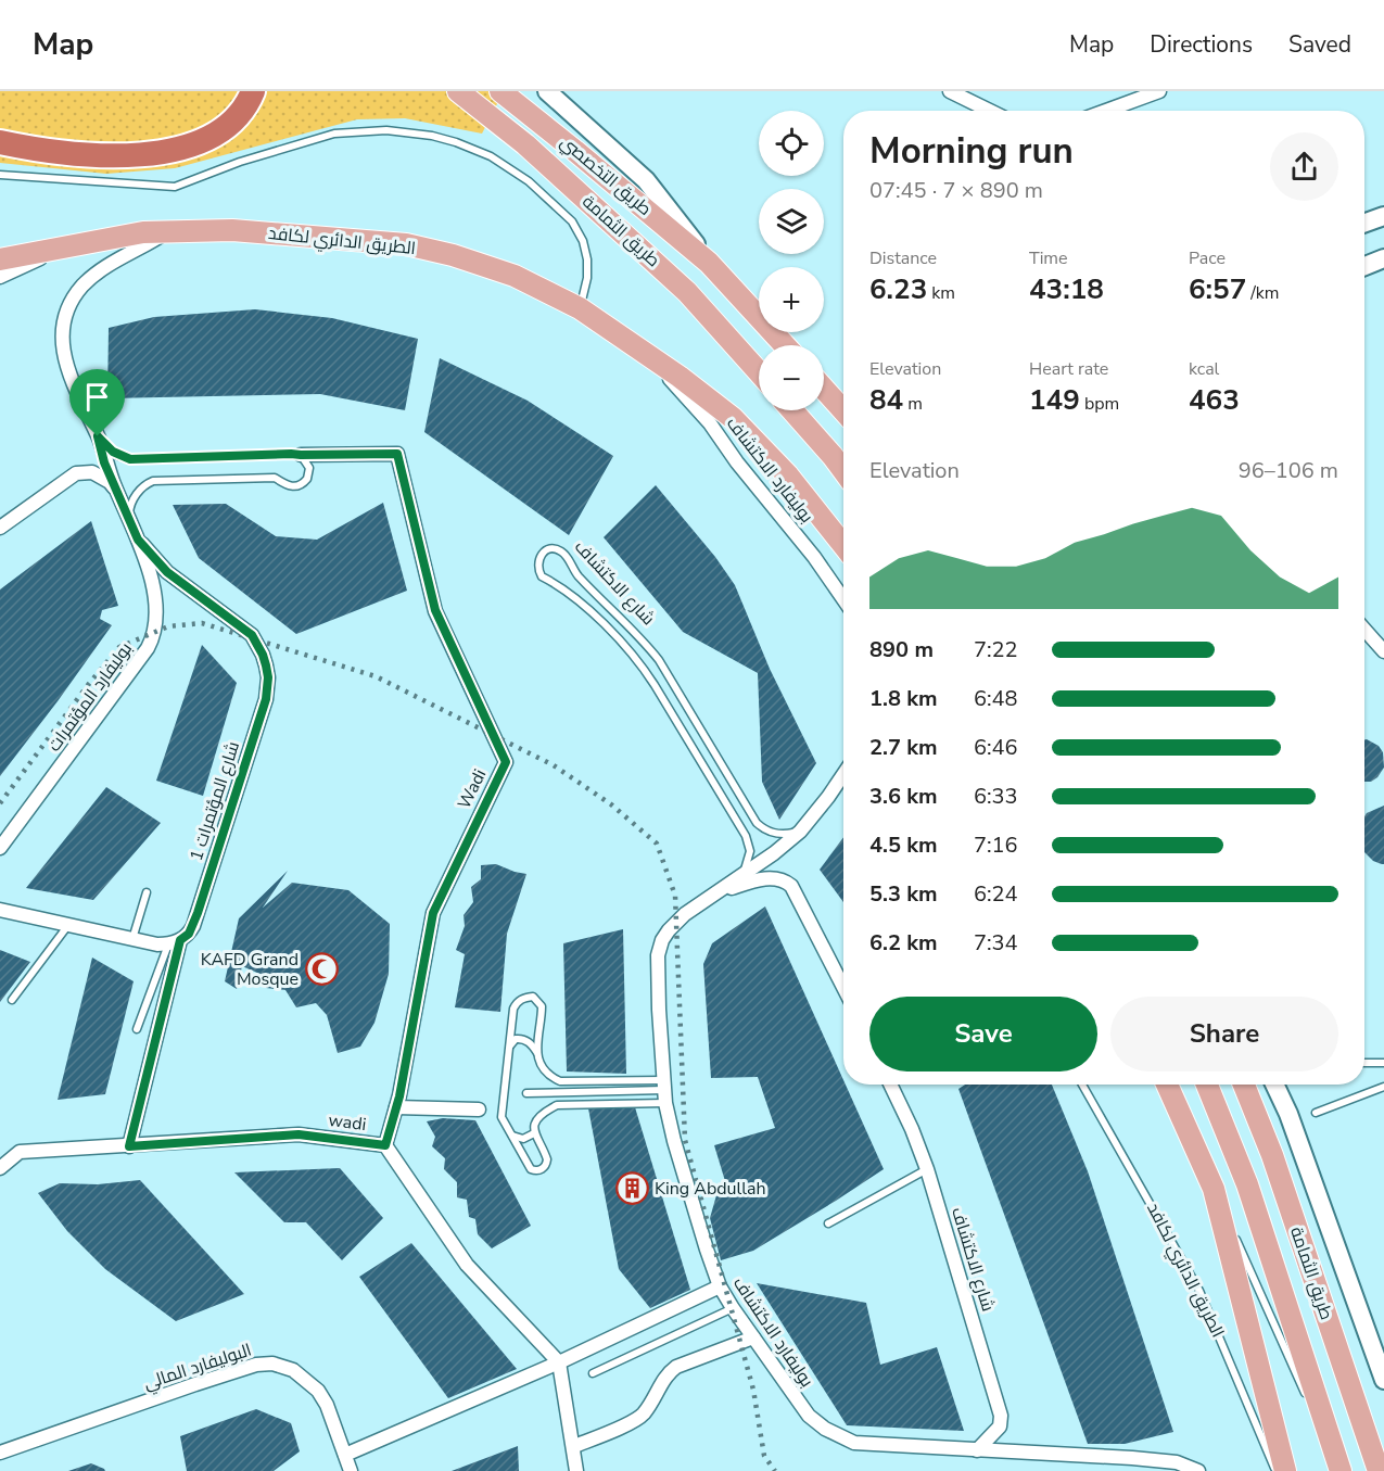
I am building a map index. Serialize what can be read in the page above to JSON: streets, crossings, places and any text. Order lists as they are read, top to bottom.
{
  "streets": {
    "main road": ["طريق التخصصي", "طريق الثمامة", "الطريق الدائري لكافد"],
    "street": [
      "بوليفارد الاكتشاف",
      "شارع الاكتشاف",
      "بوليفارد المؤتمرات",
      "Wadi",
      "شارع المؤتمرات 1",
      "wadi",
      "البوليفارد المالي"
    ]
  },
  "crossings": [
    ["الطريق الدائري لكافد", "بوليفارد الاكتشاف"],
    ["الطريق الدائري لكافد", "بوليفارد المؤتمرات"],
    ["بوليفارد الاكتشاف", "شارع الاكتشاف"],
    ["بوليفارد المؤتمرات", "شارع المؤتمرات 1"],
    ["Wadi", "wadi"],
    ["شارع المؤتمرات 1", "wadi"]
  ],
  "places": {
    "mosque": ["KAFD Grand Mosque"],
    "building": ["King Abdullah"]
  },
  "page": {
    "header": "Map",
    "nav": ["Map", "Directions", "Saved"],
    "map_buttons": ["+", "−"],
    "heading": ["Morning run", "07:45 · 7 × 890 m"],
    "stats": [
      ["Distance", "6.23 km"],
      ["Time", "43:18"],
      ["Pace", "6:57 /km"],
      ["Elevation", "84 m"],
      ["Heart rate", "149 bpm"],
      ["kcal", "463"]
    ],
    "chart": ["Elevation", "96–106 m"],
    "list": [
      {
        "name": "890 m",
        "note": "7:22"
      },
      {
        "name": "1.8 km",
        "note": "6:48"
      },
      {
        "name": "2.7 km",
        "note": "6:46"
      },
      {
        "name": "3.6 km",
        "note": "6:33"
      },
      {
        "name": "4.5 km",
        "note": "7:16"
      },
      {
        "name": "5.3 km",
        "note": "6:24"
      },
      {
        "name": "6.2 km",
        "note": "7:34"
      }
    ],
    "buttons": ["Save", "Share"]
  }
}
